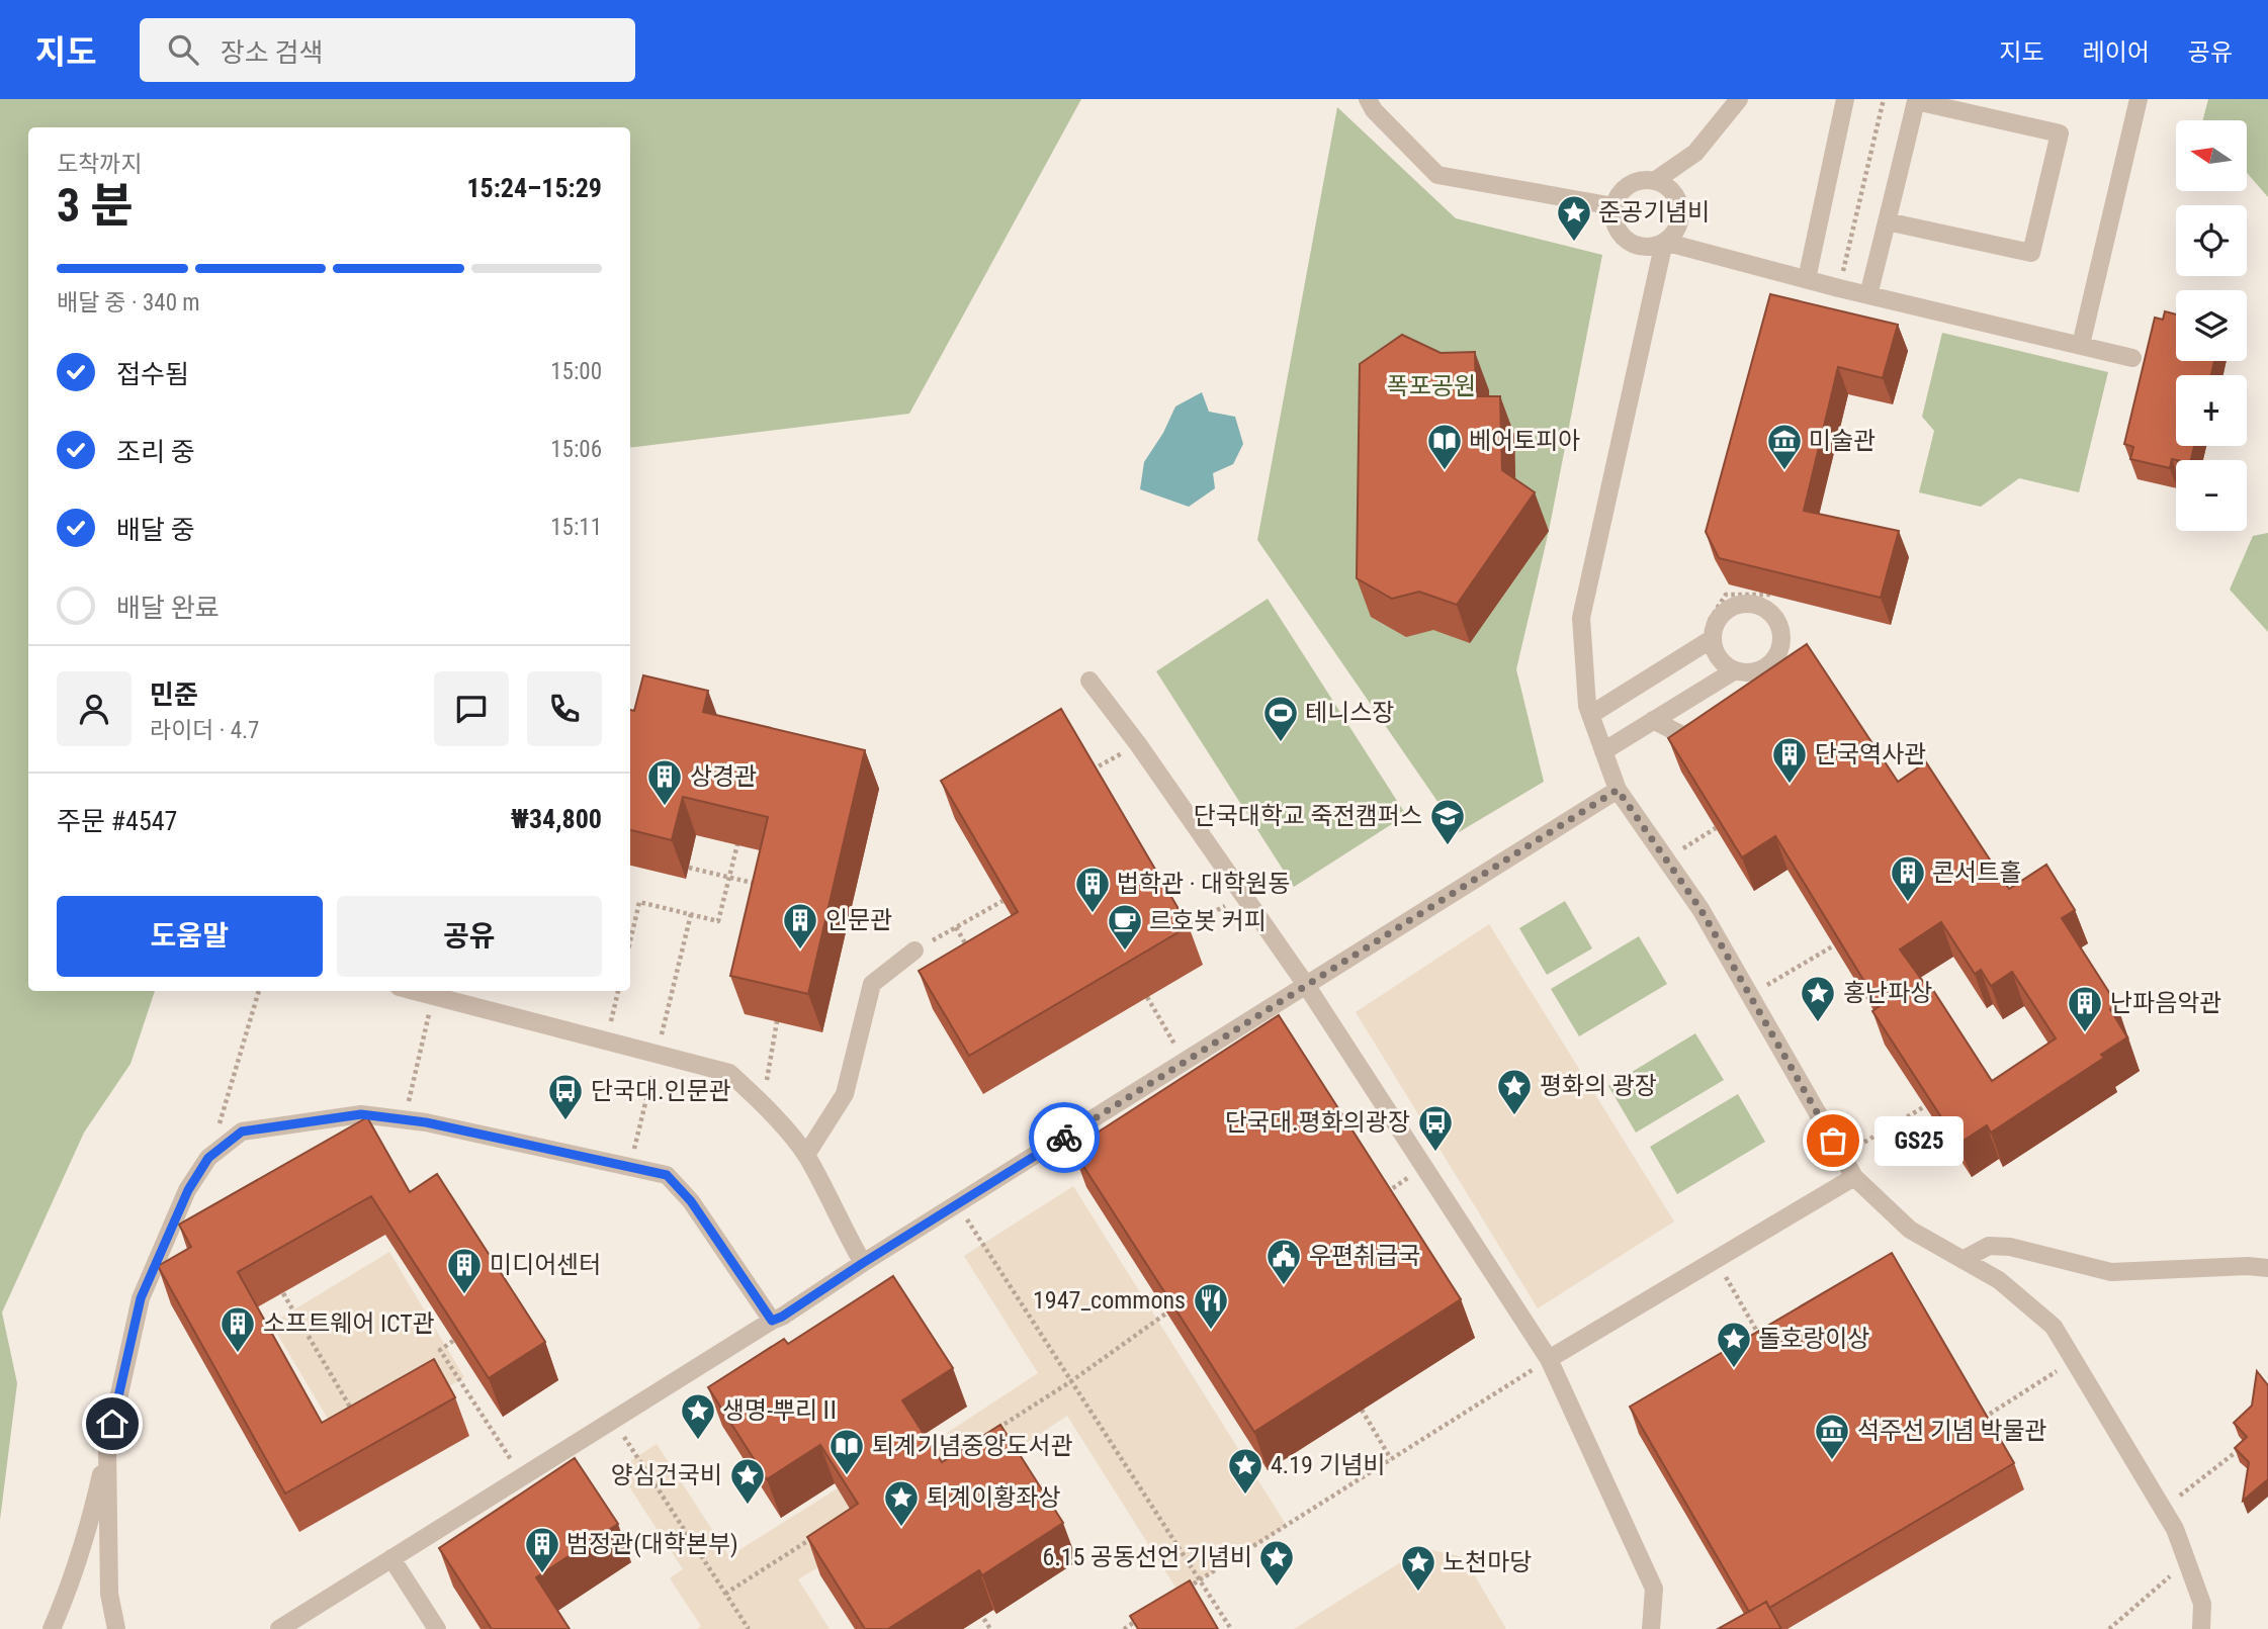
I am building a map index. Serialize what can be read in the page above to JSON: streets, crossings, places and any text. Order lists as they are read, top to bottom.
{
  "parks": ["폭포공원"],
  "places": {
    "place": [
      "준공기념비",
      "홍난파상",
      "평화의 광장",
      "돌호랑이상",
      "생명-뿌리Ⅱ",
      "4.19 기념비",
      "양심건국비",
      "퇴계이황좌상",
      "6.15 공동선언 기념비",
      "노천마당"
    ],
    "library": ["베어토피아", "퇴계기념중앙도서관"],
    "museum": ["미술관", "석주선 기념 박물관"],
    "sports": ["테니스장"],
    "building": [
      "단국역사관",
      "상경관",
      "콘서트홀",
      "법학관 · 대학원동",
      "인문관",
      "난파음악관",
      "미디어센터",
      "소프트웨어 ICT관",
      "범정관(대학본부)"
    ],
    "school or university": ["단국대학교 죽전캠퍼스"],
    "cafe": ["르호봇 커피"],
    "bus stop": ["단국대.인문관", "단국대.평화의광장"],
    "other": ["GS25"],
    "public building": ["우편취급국"],
    "restaurant": ["1947_commons"]
  },
  "north": "left",
  "page": {
    "header": "지도",
    "search": "장소 검색",
    "nav": ["지도", "레이어", "공유"],
    "map_buttons": ["+", "−"],
    "heading": ["3 분", "도착까지", "15:24–15:29"],
    "panel": [
      "민준",
      "라이더 · 4.7",
      "주문 #4547",
      "₩34,800"
    ],
    "bar": "배달 중 · 340 m",
    "list": [
      ["접수됨", "15:00"],
      ["조리 중", "15:06"],
      ["배달 중", "15:11"],
      "배달 완료"
    ],
    "buttons": ["도움말", "공유"],
    "bubble": "GS25"
  }
}
